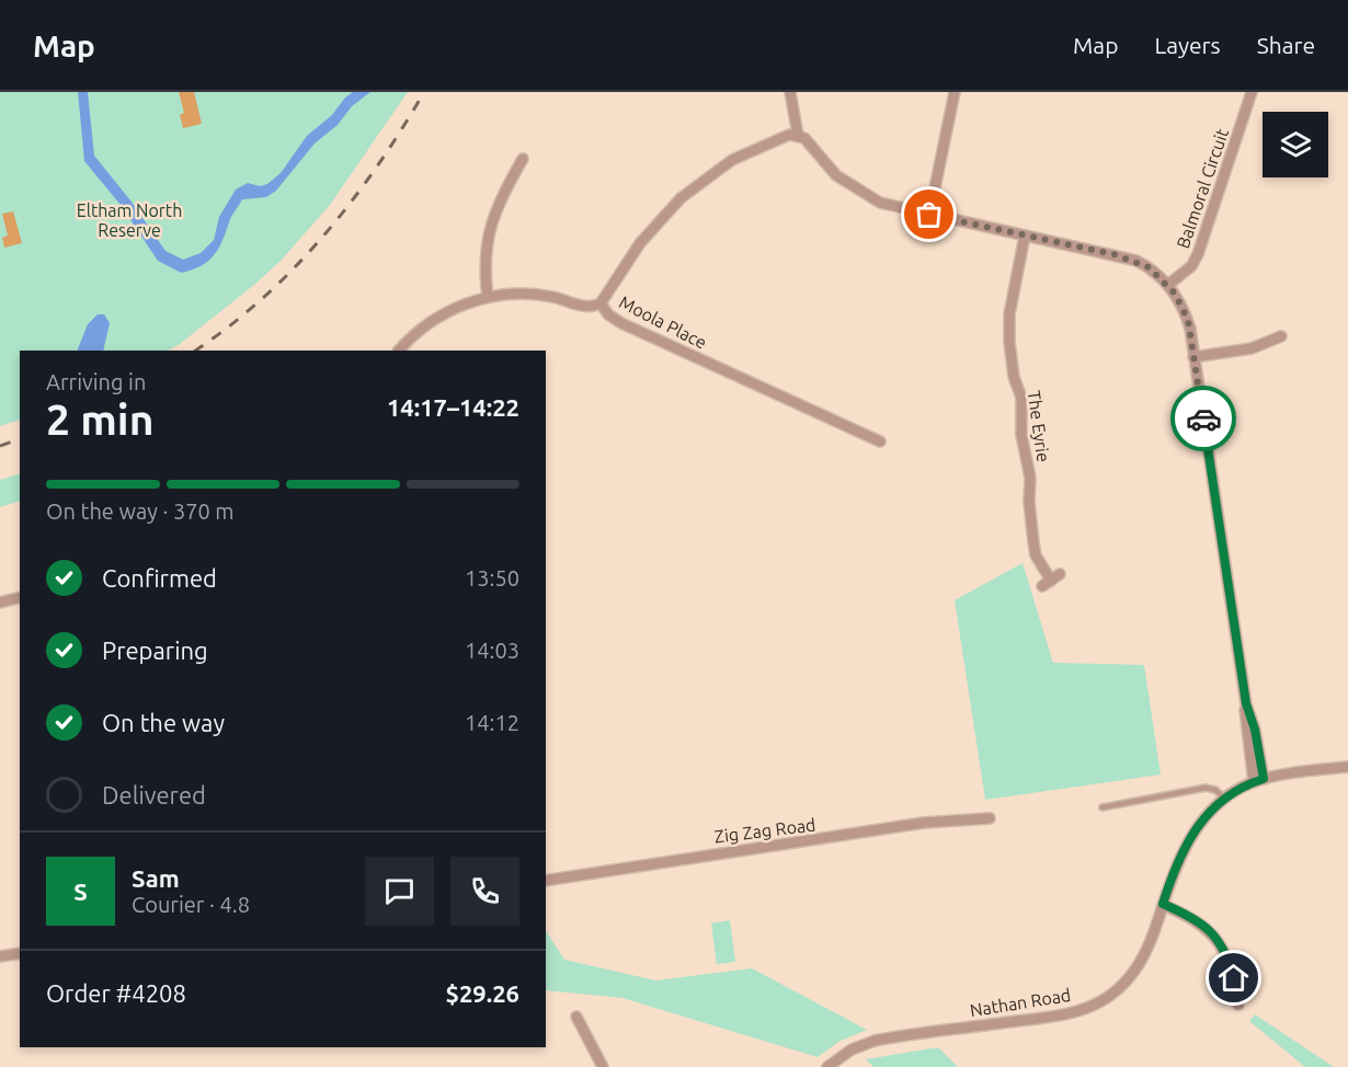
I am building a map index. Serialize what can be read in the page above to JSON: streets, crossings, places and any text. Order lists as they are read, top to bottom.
{
  "streets": {
    "street": [
      "Balmoral Circuit",
      "Moola Place",
      "The Eyrie",
      "Zig Zag Road",
      "Nathan Road"
    ]
  },
  "parks": ["Eltham North Reserve"],
  "page": {
    "header": "Map",
    "nav": ["Map", "Layers", "Share"],
    "heading": ["2 min", "Arriving in", "14:17–14:22"],
    "panel": [
      "Sam",
      "Courier · 4.8",
      "Order #4208",
      "$29.26"
    ],
    "bar": "On the way · 370 m",
    "list": [
      ["Confirmed", "13:50"],
      ["Preparing", "14:03"],
      ["On the way", "14:12"],
      "Delivered"
    ],
    "round": "S"
  }
}
